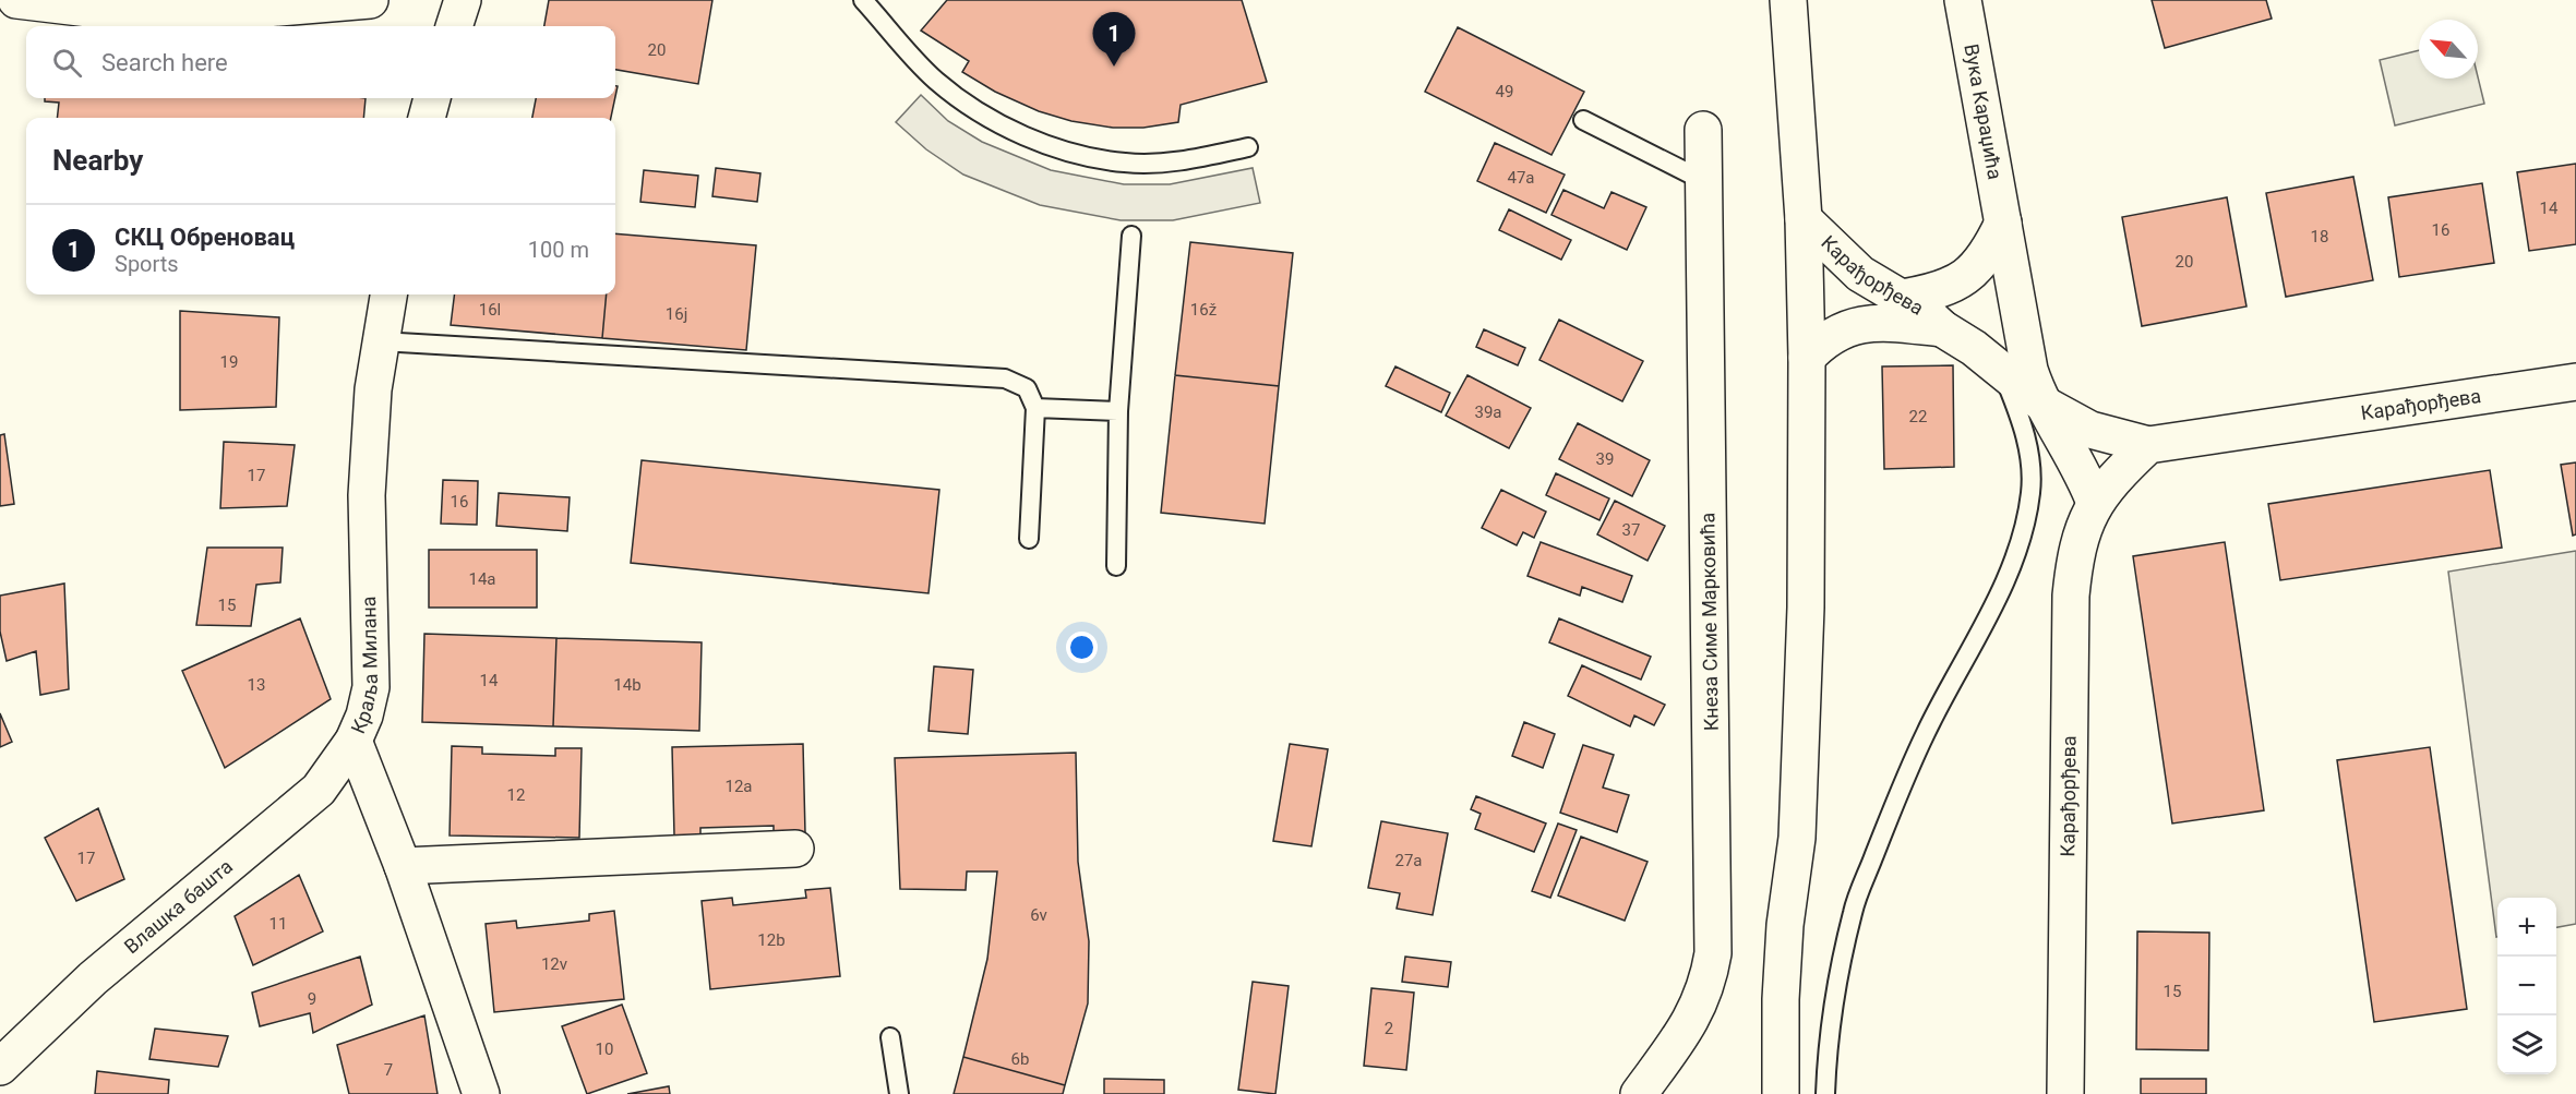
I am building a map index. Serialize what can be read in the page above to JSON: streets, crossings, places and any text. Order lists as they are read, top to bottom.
{
  "streets": {
    "street": [
      "Вука Караџића",
      "Карађорђева",
      "Кнеза Симе Марковића",
      "Краља Милана",
      "Влашка башта"
    ]
  },
  "crossings": [
    ["Вука Караџића", "Карађорђева"],
    ["Краља Милана", "Влашка башта"]
  ],
  "house_numbers": [
    "20",
    "49",
    "47a",
    "14",
    "16",
    "18",
    "20",
    "16l",
    "16ž",
    "16j",
    "19",
    "39a",
    "22",
    "39",
    "17",
    "16",
    "37",
    "14a",
    "15",
    "14",
    "13",
    "14b",
    "12a",
    "12",
    "17",
    "27a",
    "6v",
    "11",
    "12b",
    "12v",
    "15",
    "9",
    "2",
    "10",
    "6b",
    "7"
  ],
  "north": "top left",
  "page": {
    "pins": "1",
    "search": "Search here",
    "heading": "Nearby",
    "list": [
      {
        "mark": "1",
        "name": "СКЦ Обреновац",
        "note": "Sports",
        "value": "100 m"
      }
    ],
    "map_buttons": ["+", "−"]
  }
}
